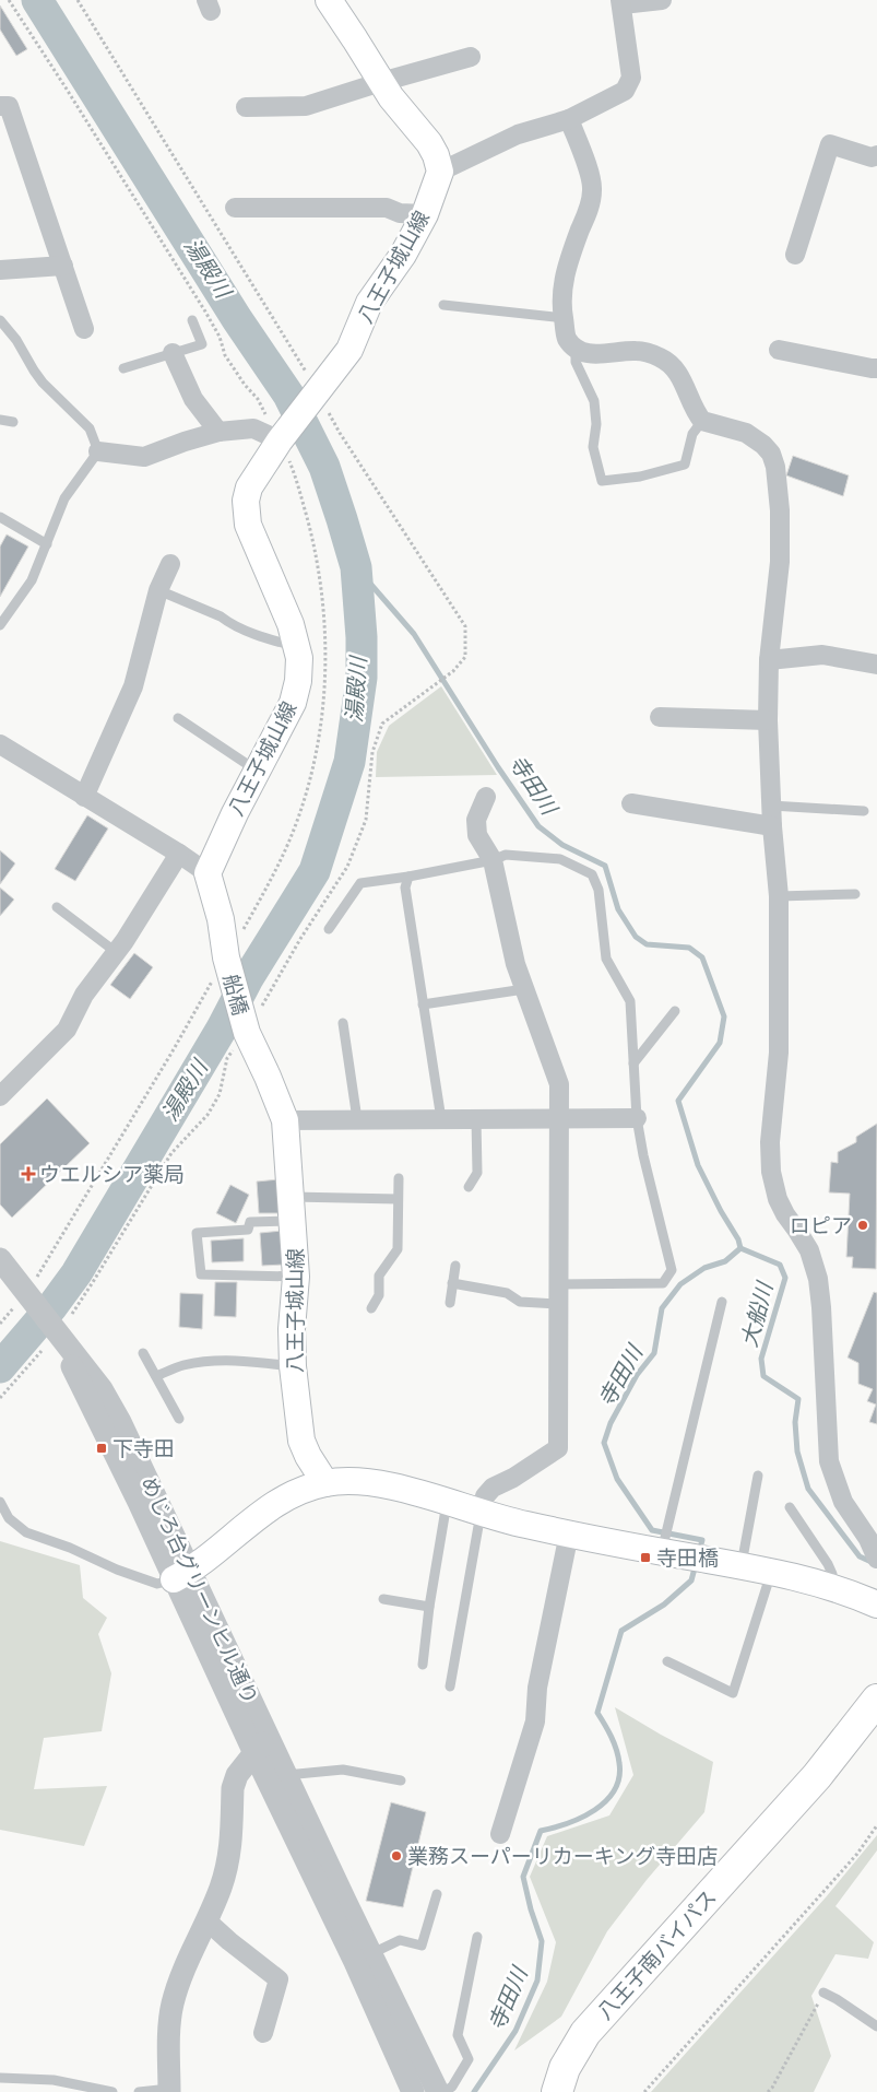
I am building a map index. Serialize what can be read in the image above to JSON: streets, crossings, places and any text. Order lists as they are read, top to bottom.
{
  "streets": {
    "highway": ["八王子南バイパス"],
    "main road": ["八王子城山線", "船橋"],
    "street": ["めじろ台グリーンヒル通り"]
  },
  "crossings": [
    ["八王子城山線", "船橋"]
  ],
  "water": ["湯殿川", "寺田川", "大船川"],
  "places": {
    "health": ["ウエルシア薬局"],
    "other": ["ロピア", "業務スーパーリカーキング寺田店"],
    "transit": ["下寺田", "寺田橋"]
  }
}
